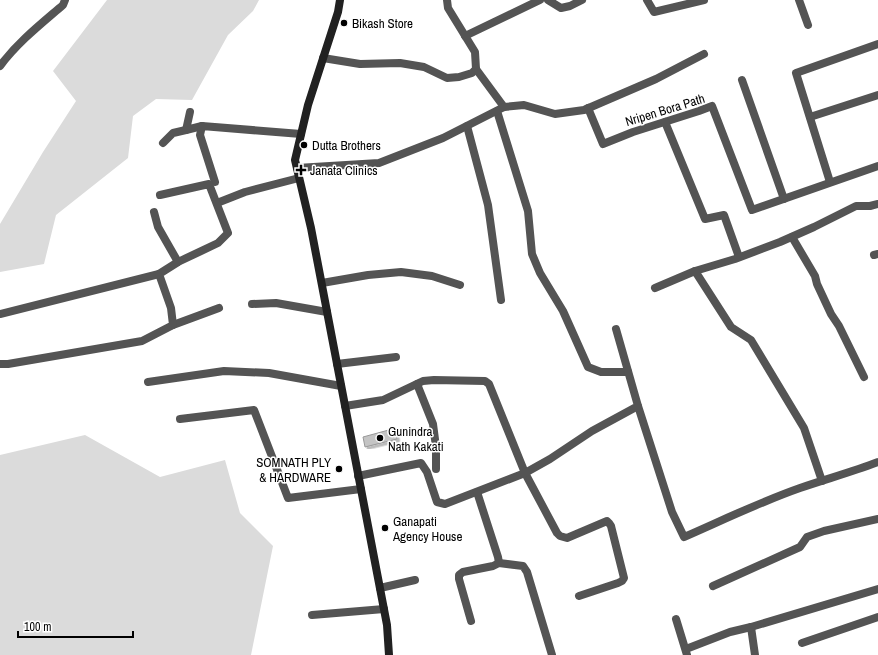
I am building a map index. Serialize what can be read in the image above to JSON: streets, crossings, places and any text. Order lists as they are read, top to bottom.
{
  "streets": {
    "street": ["Nripen Bora Path"]
  },
  "places": {
    "other": [
      "Bikash Store",
      "Dutta Brothers",
      "Gunindra Nath Kakati",
      "SOMNATH PLY & HARDWARE",
      "Ganapati Agency House"
    ],
    "health": ["Janata Clinics"]
  },
  "scale_bar": "100 m"
}
